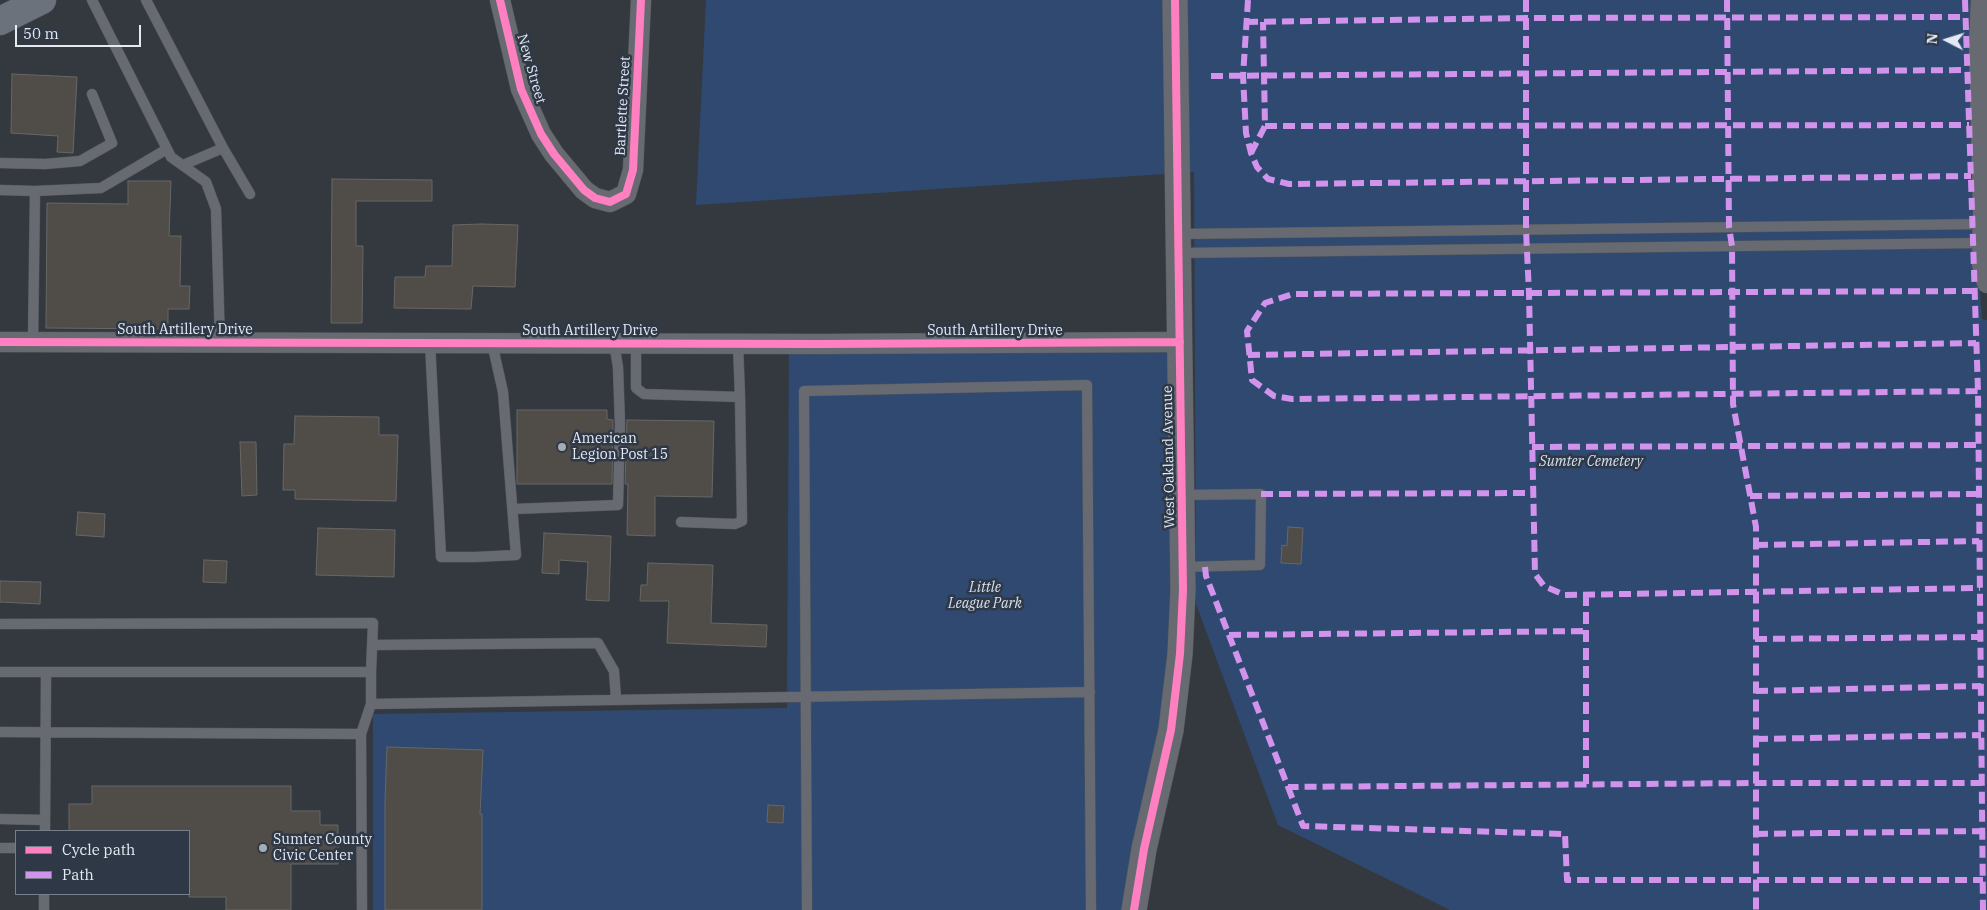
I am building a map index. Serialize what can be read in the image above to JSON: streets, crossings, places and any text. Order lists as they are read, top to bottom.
{
  "streets": {
    "street": [
      "New Street",
      "Bartlette Street",
      "South Artillery Drive",
      "West Oakland Avenue"
    ]
  },
  "crossings": [
    ["New Street", "Bartlette Street"],
    ["South Artillery Drive", "West Oakland Avenue"]
  ],
  "parks": ["Sumter Cemetery", "Little League Park"],
  "places": ["American Legion Post 15", "Sumter County Civic Center"],
  "legend": ["Cycle path", "Path"],
  "scale_bar": "50 m",
  "north": "left"
}
